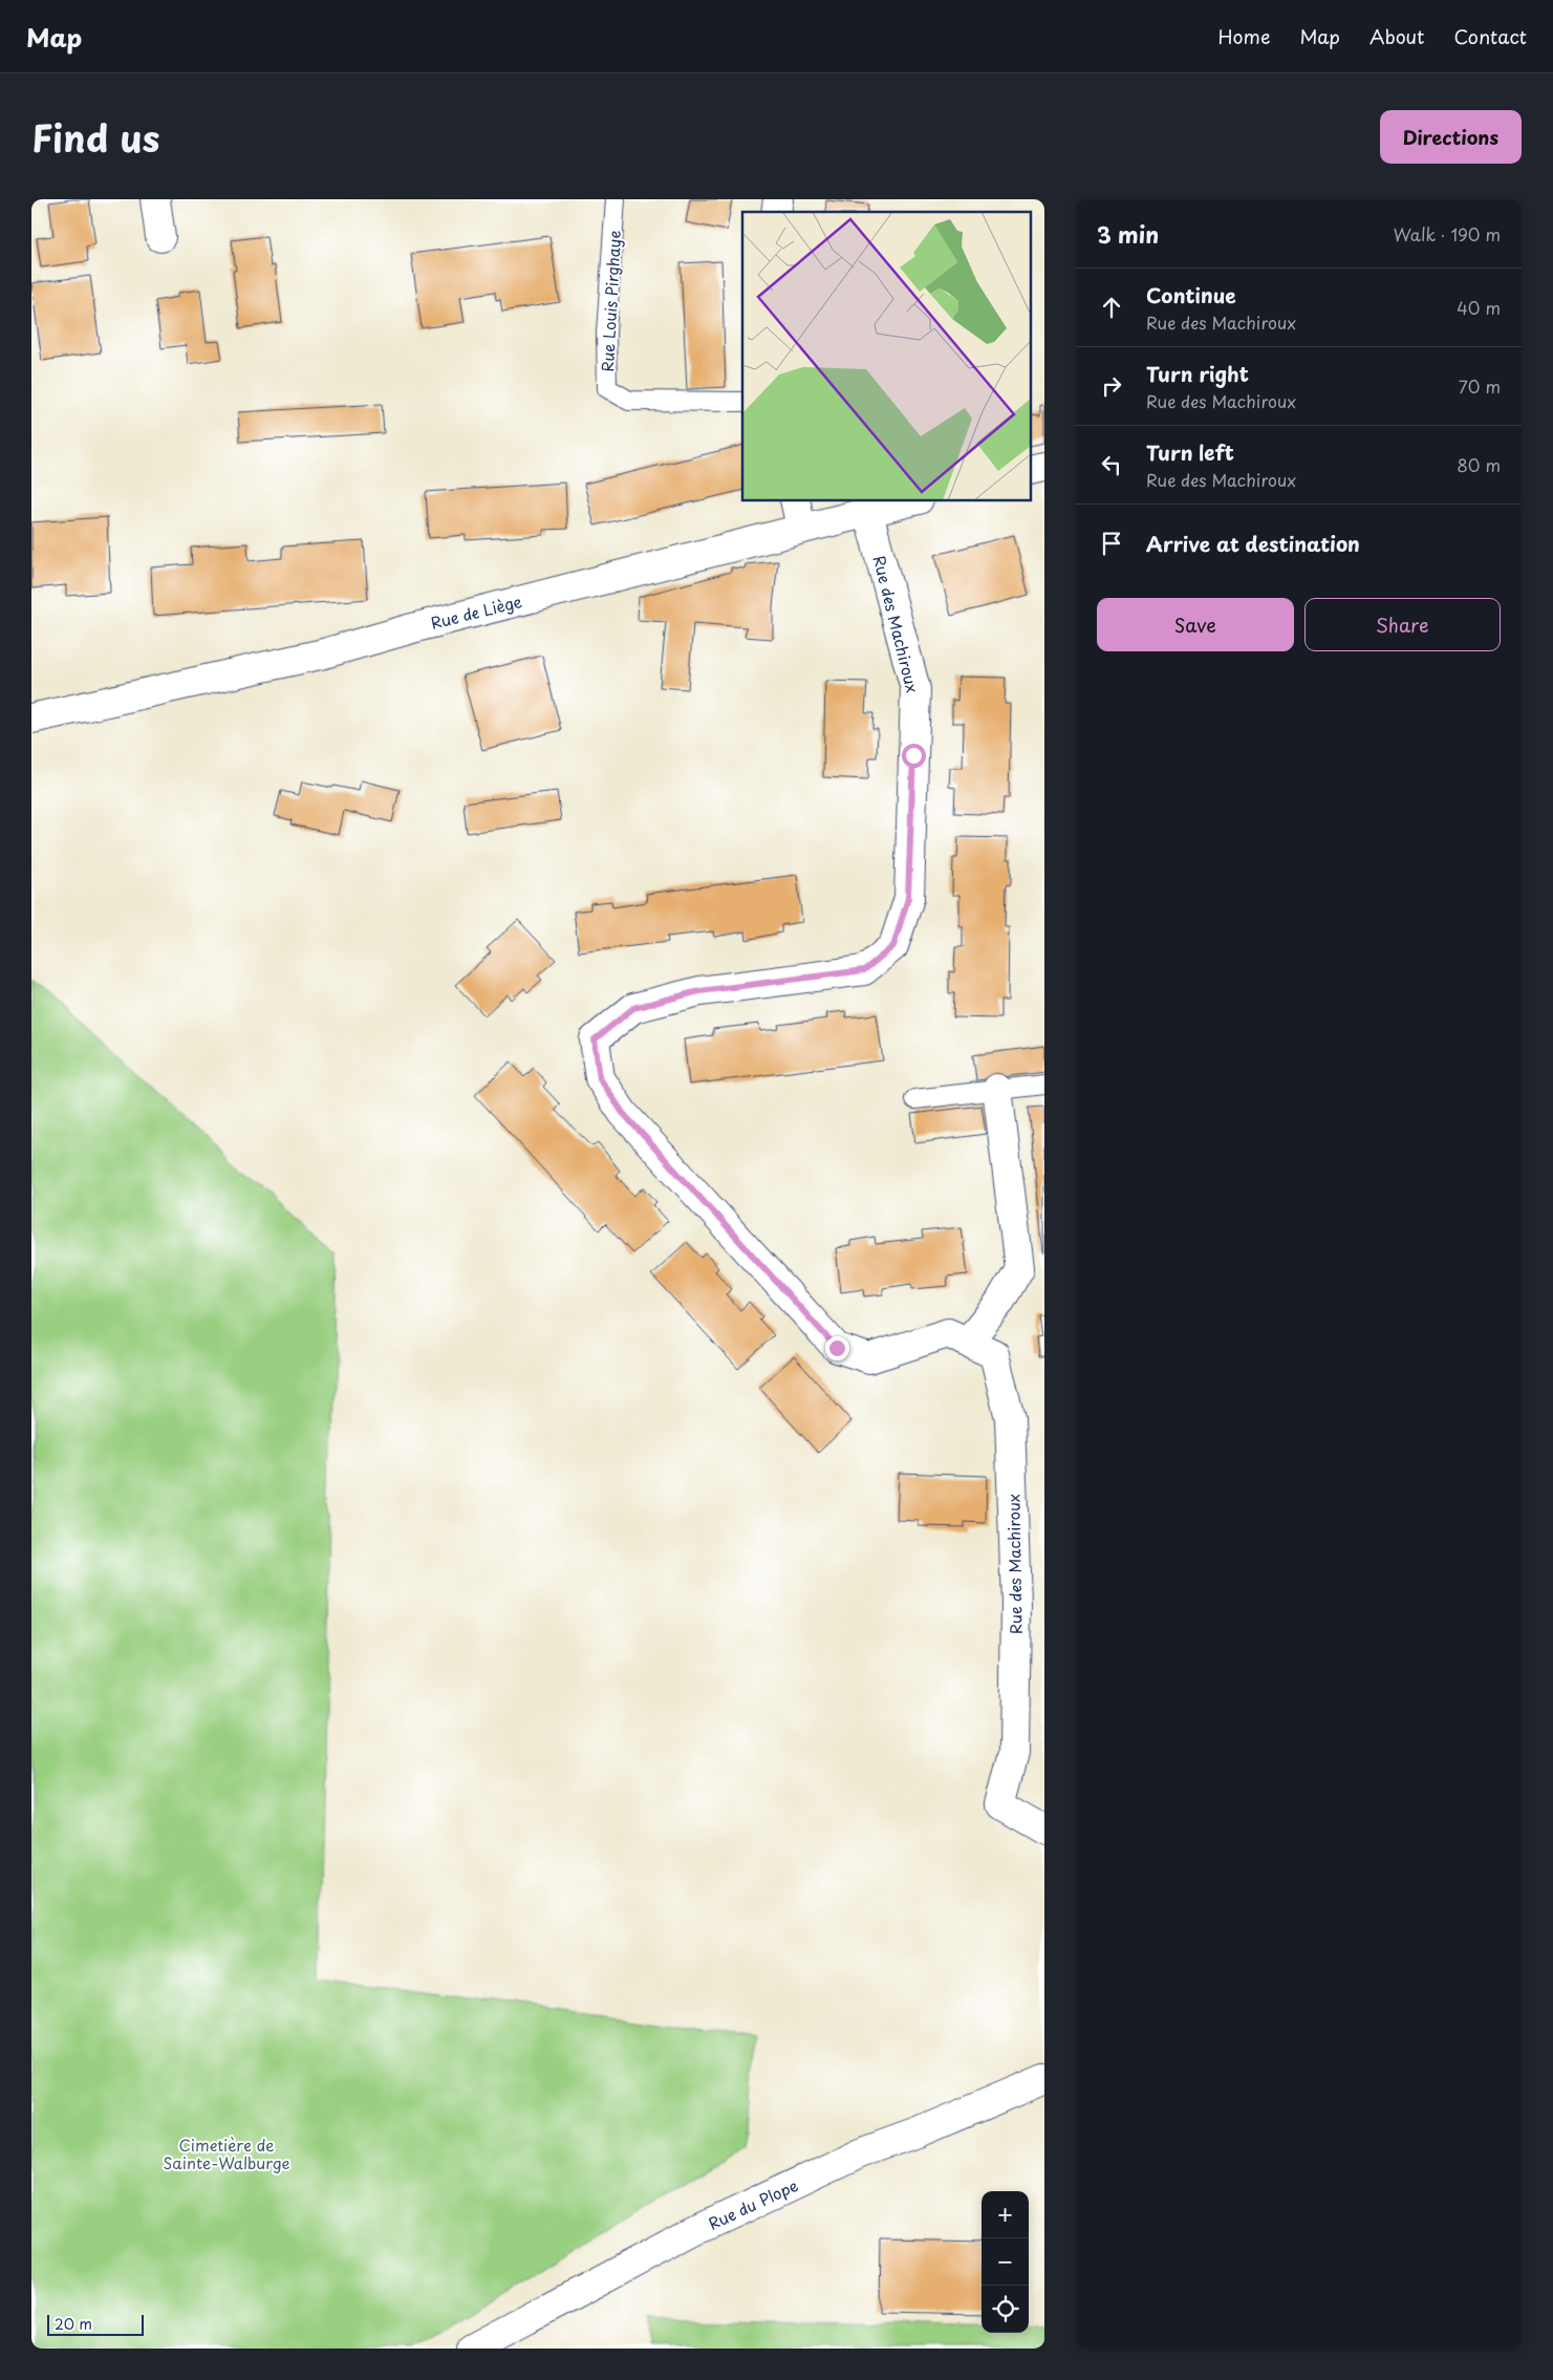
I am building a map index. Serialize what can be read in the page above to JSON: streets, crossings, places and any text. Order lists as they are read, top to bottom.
{
  "streets": {
    "street": ["Rue de Liège", "Rue des Machiroux", "Rue du Plope"],
    "lane": ["Rue Louis Pirghaye"]
  },
  "crossings": [
    ["Rue de Liège", "Rue des Machiroux"]
  ],
  "parks": ["Cimetière de Sainte-Walburge"],
  "scale_bar": "20 m",
  "page": {
    "header": "Map",
    "nav": [
      "Home",
      "Map",
      "About",
      "Contact"
    ],
    "title": "Find us",
    "buttons": [
      "Directions",
      ["Save", "Share"]
    ],
    "heading": ["3 min", "Walk · 190 m"],
    "list": [
      ["Continue", "Rue des Machiroux", "40 m"],
      ["Turn right", "Rue des Machiroux", "70 m"],
      ["Turn left", "Rue des Machiroux", "80 m"],
      "Arrive at destination"
    ],
    "map_buttons": ["+", "−"],
    "scale": "20 m"
  }
}
